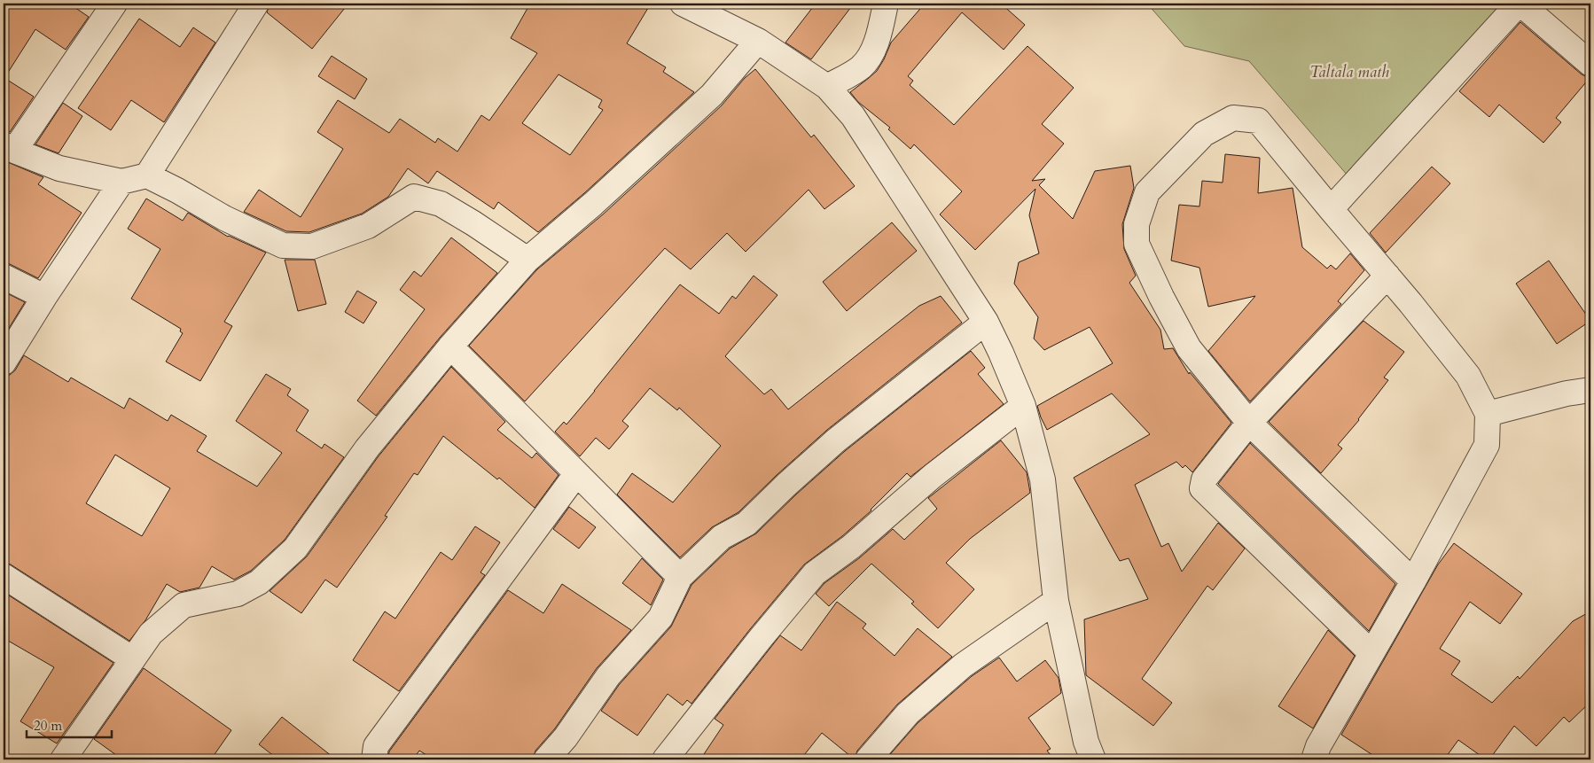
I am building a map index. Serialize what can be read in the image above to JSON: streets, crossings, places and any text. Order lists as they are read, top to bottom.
{
  "parks": ["Taltala math"],
  "scale_bar": "20 m"
}
